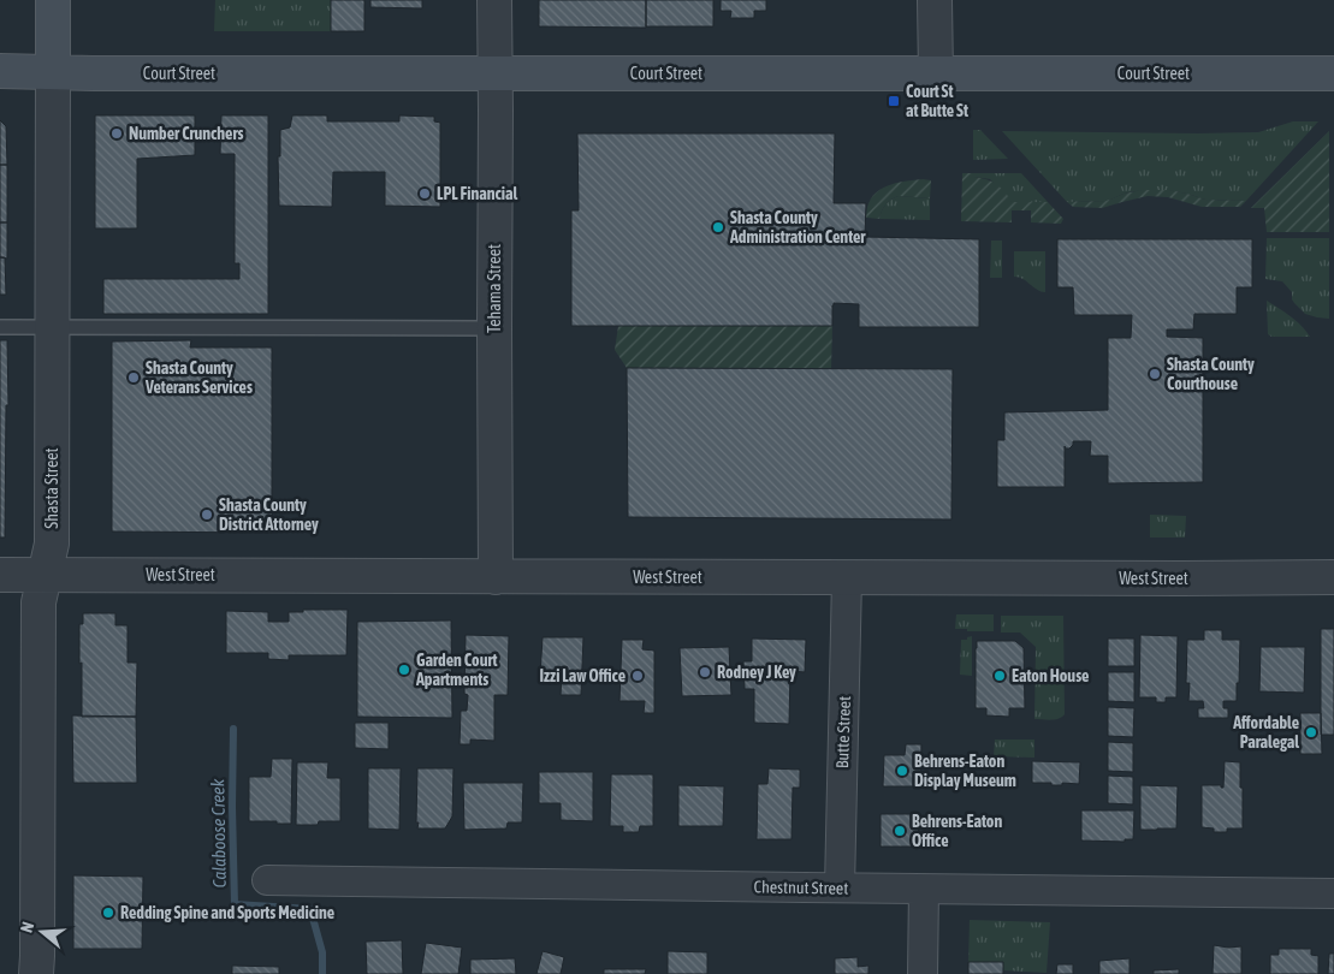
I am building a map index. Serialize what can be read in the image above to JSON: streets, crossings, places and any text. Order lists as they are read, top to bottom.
{
  "streets": {
    "main road": ["Court Street", "Shasta Street"],
    "street": [
      "Tehama Street",
      "West Street",
      "Butte Street",
      "Chestnut Street"
    ]
  },
  "crossings": [
    ["Court Street", "Tehama Street"],
    ["Court Street", "Shasta Street"],
    ["Tehama Street", "West Street"],
    ["Shasta Street", "West Street"],
    ["West Street", "Butte Street"],
    ["Butte Street", "Chestnut Street"]
  ],
  "water": ["Calaboose Creek"],
  "places": {
    "transit": ["Court St at Butte St"],
    "other": [
      "Number Crunchers",
      "LPL Financial",
      "Shasta County Administration Center",
      "Shasta County Courthouse",
      "Shasta County Veterans Services",
      "Shasta County District Attorney",
      "Garden Court Apartments",
      "Rodney J Key",
      "Izzi Law Office",
      "Eaton House",
      "Affordable Paralegal",
      "Behrens-Eaton Display Museum",
      "Behrens-Eaton Office",
      "Redding Spine and Sports Medicine"
    ]
  },
  "north": "left"
}
